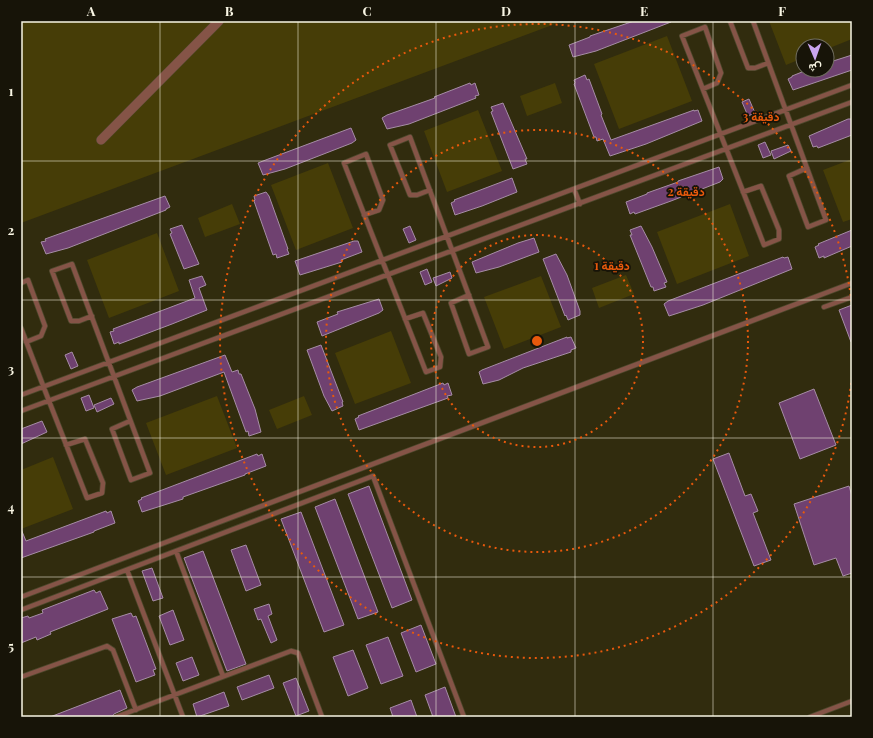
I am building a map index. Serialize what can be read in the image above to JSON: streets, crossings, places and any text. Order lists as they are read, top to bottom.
{
  "north": "bottom",
  "grid": {
    "columns": [
      "A",
      "B",
      "C",
      "D",
      "E",
      "F"
    ],
    "rows": [
      "1",
      "2",
      "3",
      "4",
      "5"
    ]
  },
  "rings": ["3 دقيقة", "2 دقيقة", "1 دقيقة"]
}
